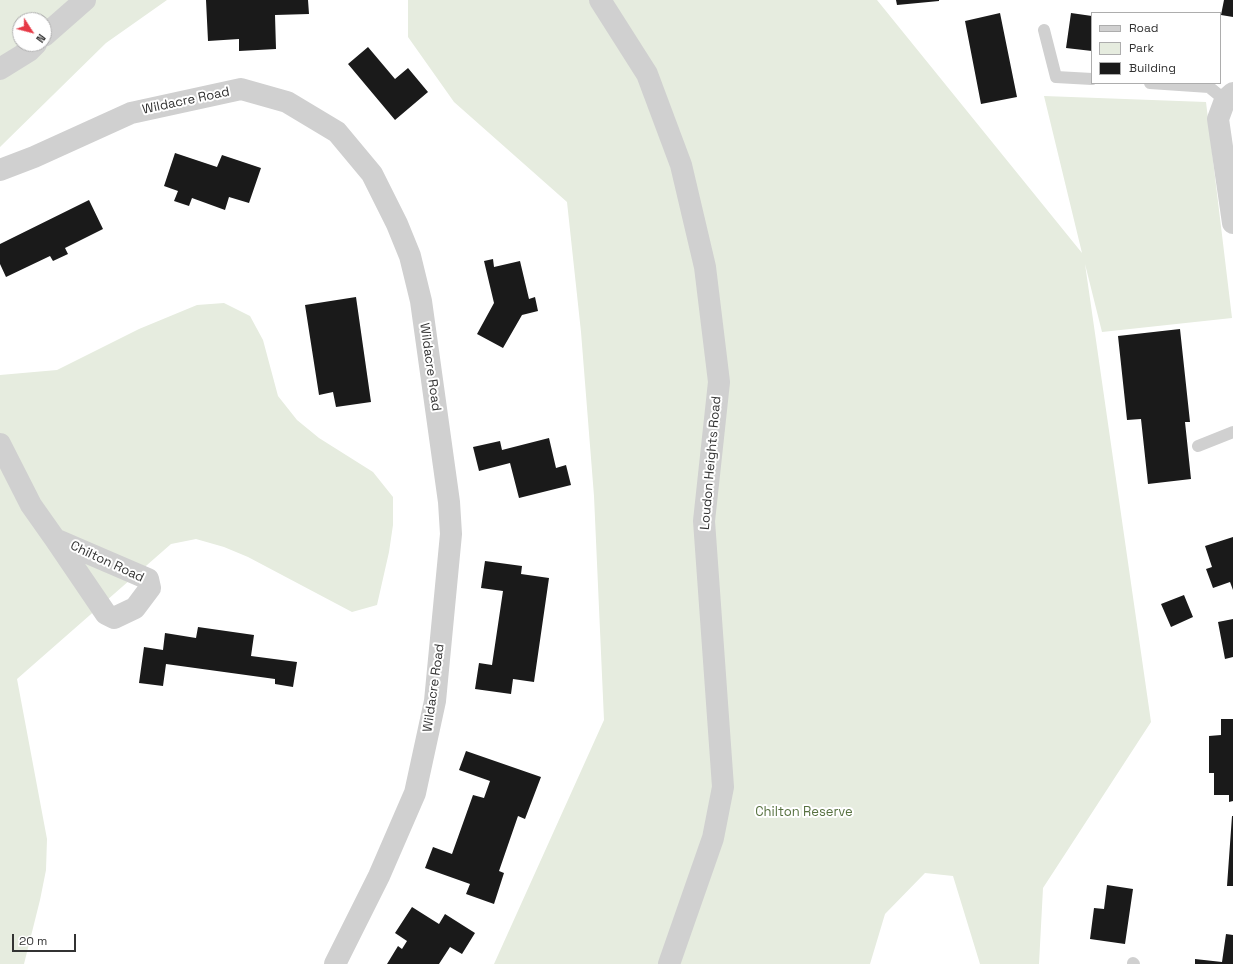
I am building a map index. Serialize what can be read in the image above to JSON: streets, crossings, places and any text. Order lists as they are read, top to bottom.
{
  "streets": {
    "street": ["Wildacre Road", "Loudon Heights Road", "Chilton Road"]
  },
  "parks": ["Chilton Reserve"],
  "legend": ["Road", "Park", "Building"],
  "scale_bar": "20 m",
  "north": "bottom right"
}
